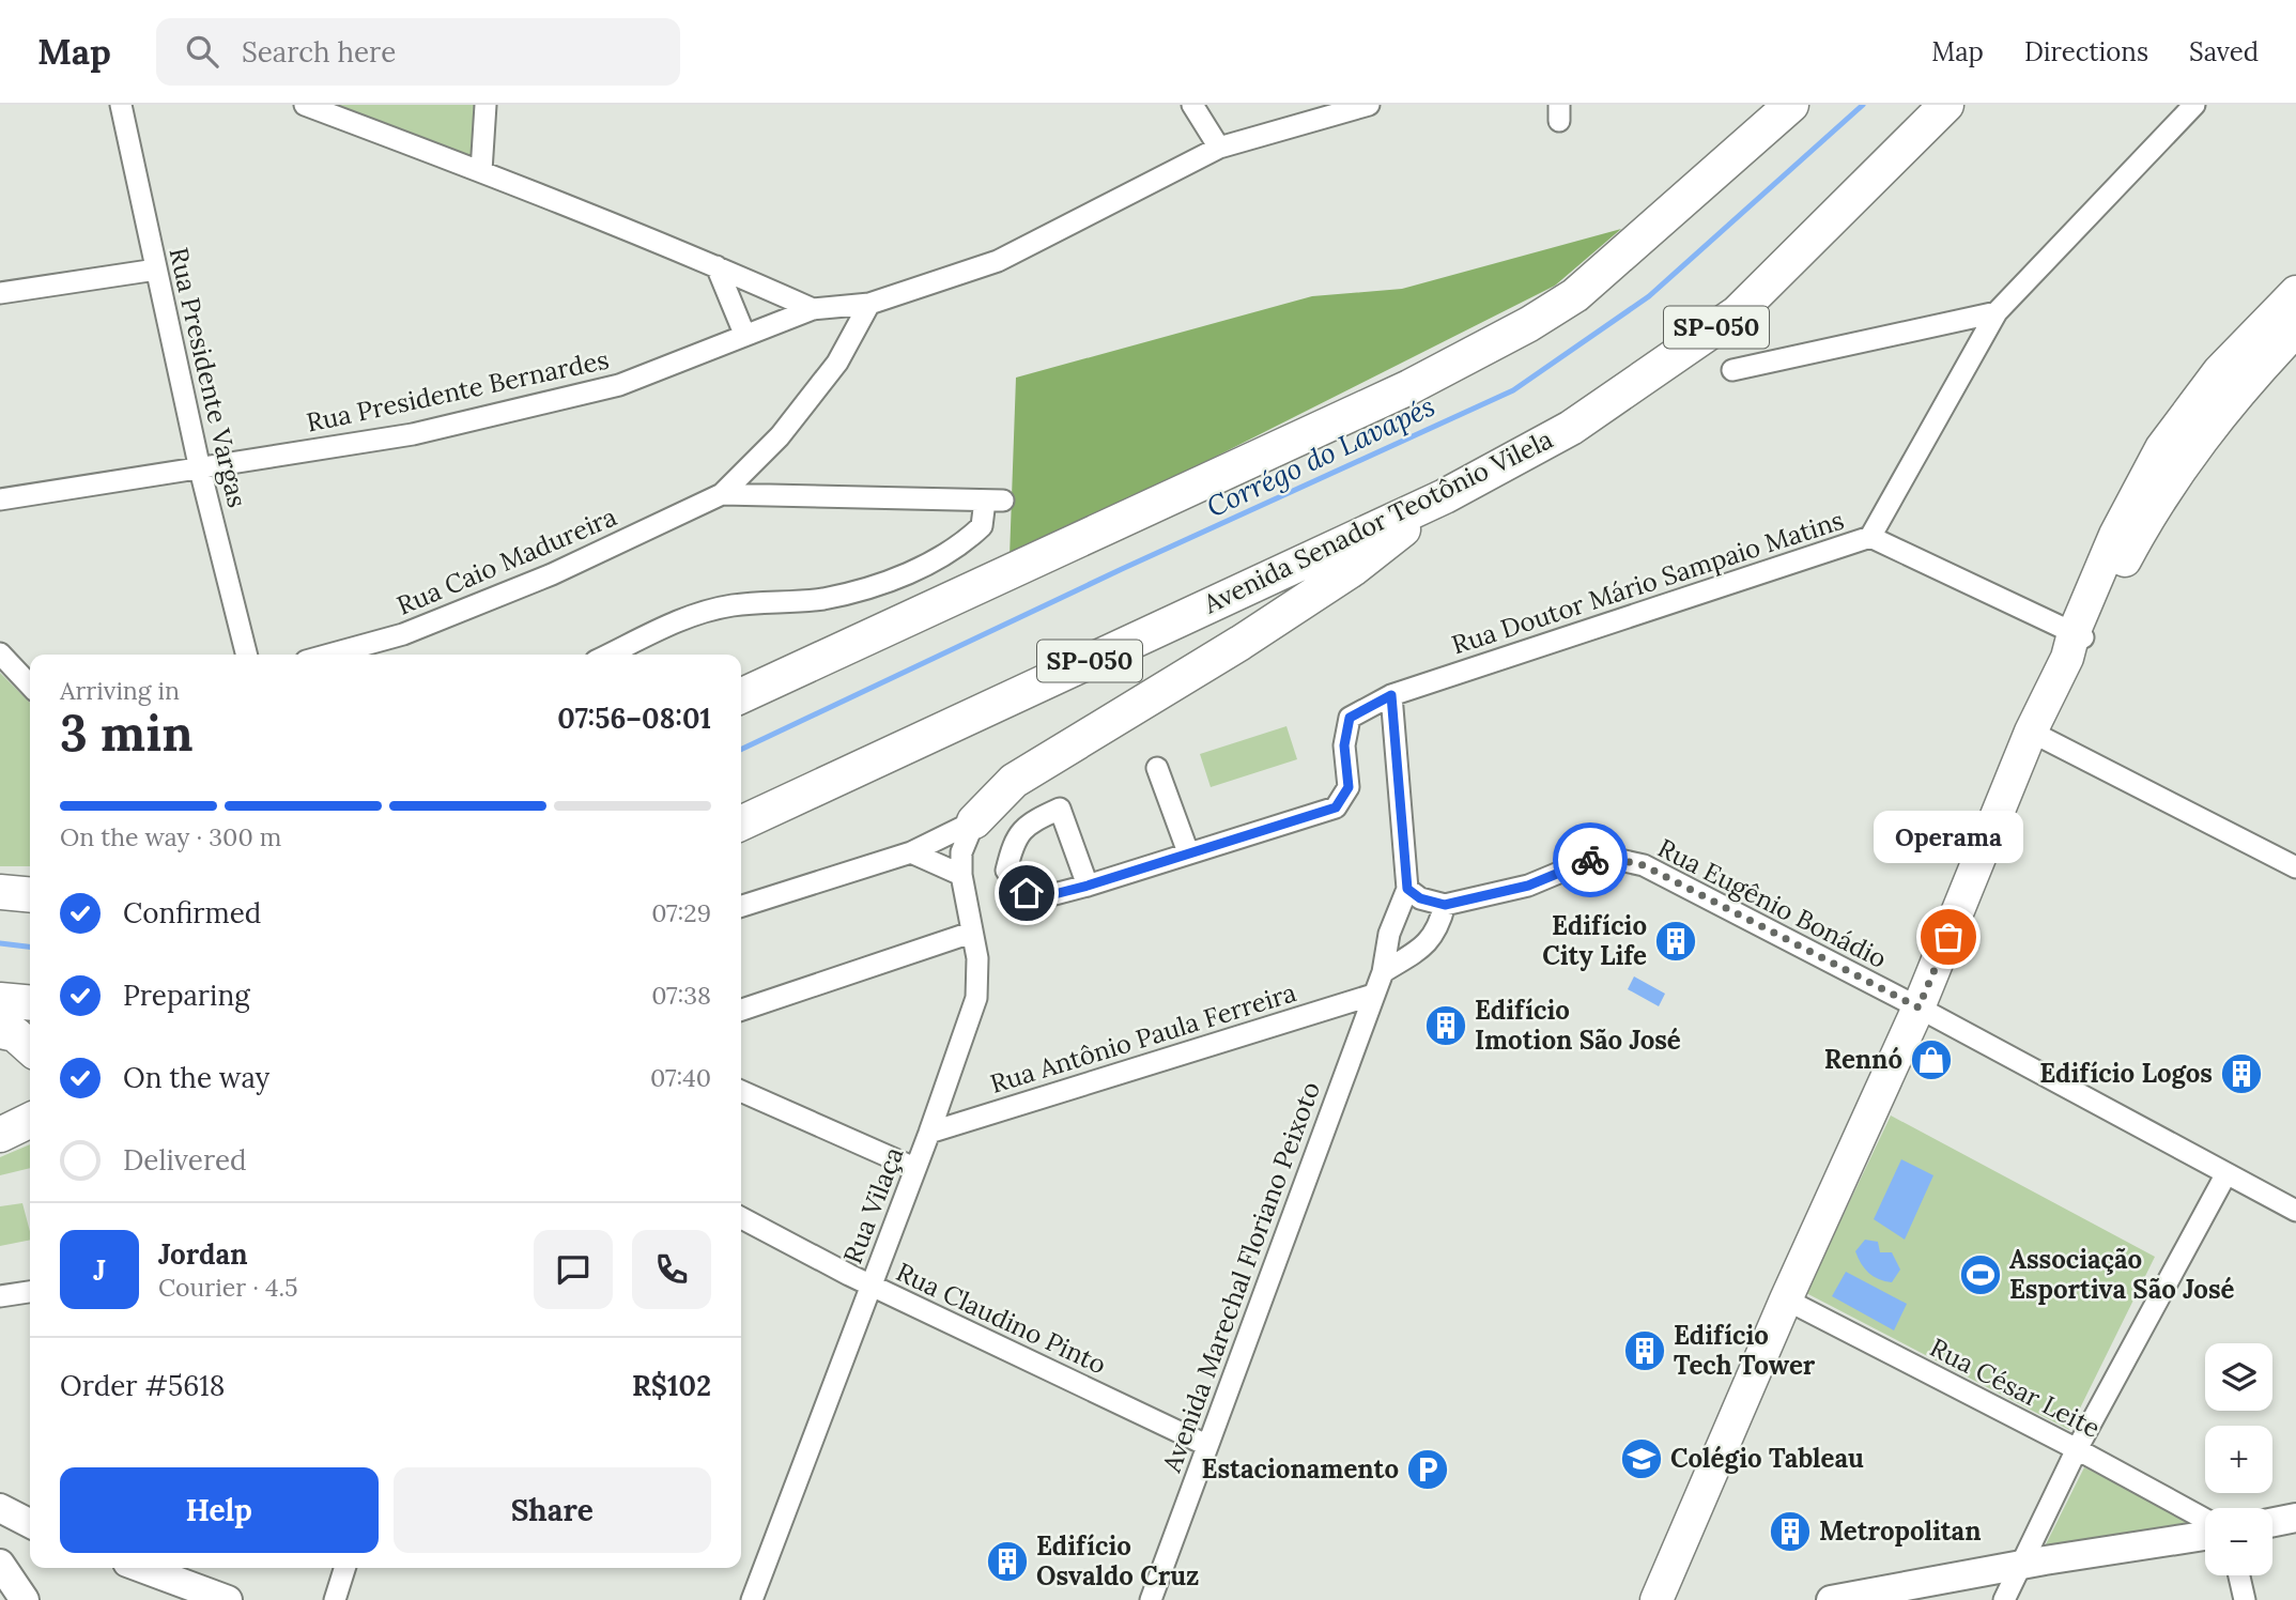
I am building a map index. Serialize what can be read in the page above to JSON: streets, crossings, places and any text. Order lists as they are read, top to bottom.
{
  "streets": {
    "highway": ["SP-050", "Avenida Senador Teotônio Vilela"],
    "street": [
      "Rua Presidente Vargas",
      "Rua Presidente Bernardes",
      "Rua Caio Madureira",
      "Rua Doutor Mário Sampaio Matins",
      "Rua Eugênio Bonádio",
      "Rua Antônio Paula Ferreira",
      "Rua Vilaça",
      "Avenida Marechal Floriano Peixoto",
      "Rua Claudino Pinto",
      "Rua César Leite"
    ]
  },
  "crossings": [
    ["Rua Presidente Vargas", "Rua Presidente Bernardes"],
    ["Rua Presidente Bernardes", "Rua Caio Madureira"],
    ["Rua Doutor Mário Sampaio Matins", "Avenida Marechal Floriano Peixoto"],
    ["Rua Antônio Paula Ferreira", "Rua Vilaça"],
    ["Rua Antônio Paula Ferreira", "Avenida Marechal Floriano Peixoto"],
    ["Rua Vilaça", "Rua Claudino Pinto"],
    ["Avenida Marechal Floriano Peixoto", "Rua Claudino Pinto"]
  ],
  "water": ["Corrégo do Lavapés"],
  "places": {
    "other": ["Operama"],
    "building": [
      "Edifício City Life",
      "Edifício Imotion São José",
      "Edifício Logos",
      "Edifício Tech Tower",
      "Metropolitan",
      "Edifício Osvaldo Cruz"
    ],
    "shop": ["Rennó"],
    "sports": ["Associação Esportiva São José"],
    "school or university": ["Colégio Tableau"],
    "parking": ["Estacionamento"]
  },
  "page": {
    "header": "Map",
    "search": "Search here",
    "nav": ["Map", "Directions", "Saved"],
    "heading": ["3 min", "Arriving in", "07:56–08:01"],
    "panel": [
      "Jordan",
      "Courier · 4.5",
      "Order #5618",
      "R$102"
    ],
    "bar": "On the way · 300 m",
    "bubble": "Operama",
    "list": [
      ["Confirmed", "07:29"],
      ["Preparing", "07:38"],
      ["On the way", "07:40"],
      "Delivered"
    ],
    "round": "J",
    "map_buttons": ["+", "−"],
    "buttons": ["Help", "Share"]
  }
}
